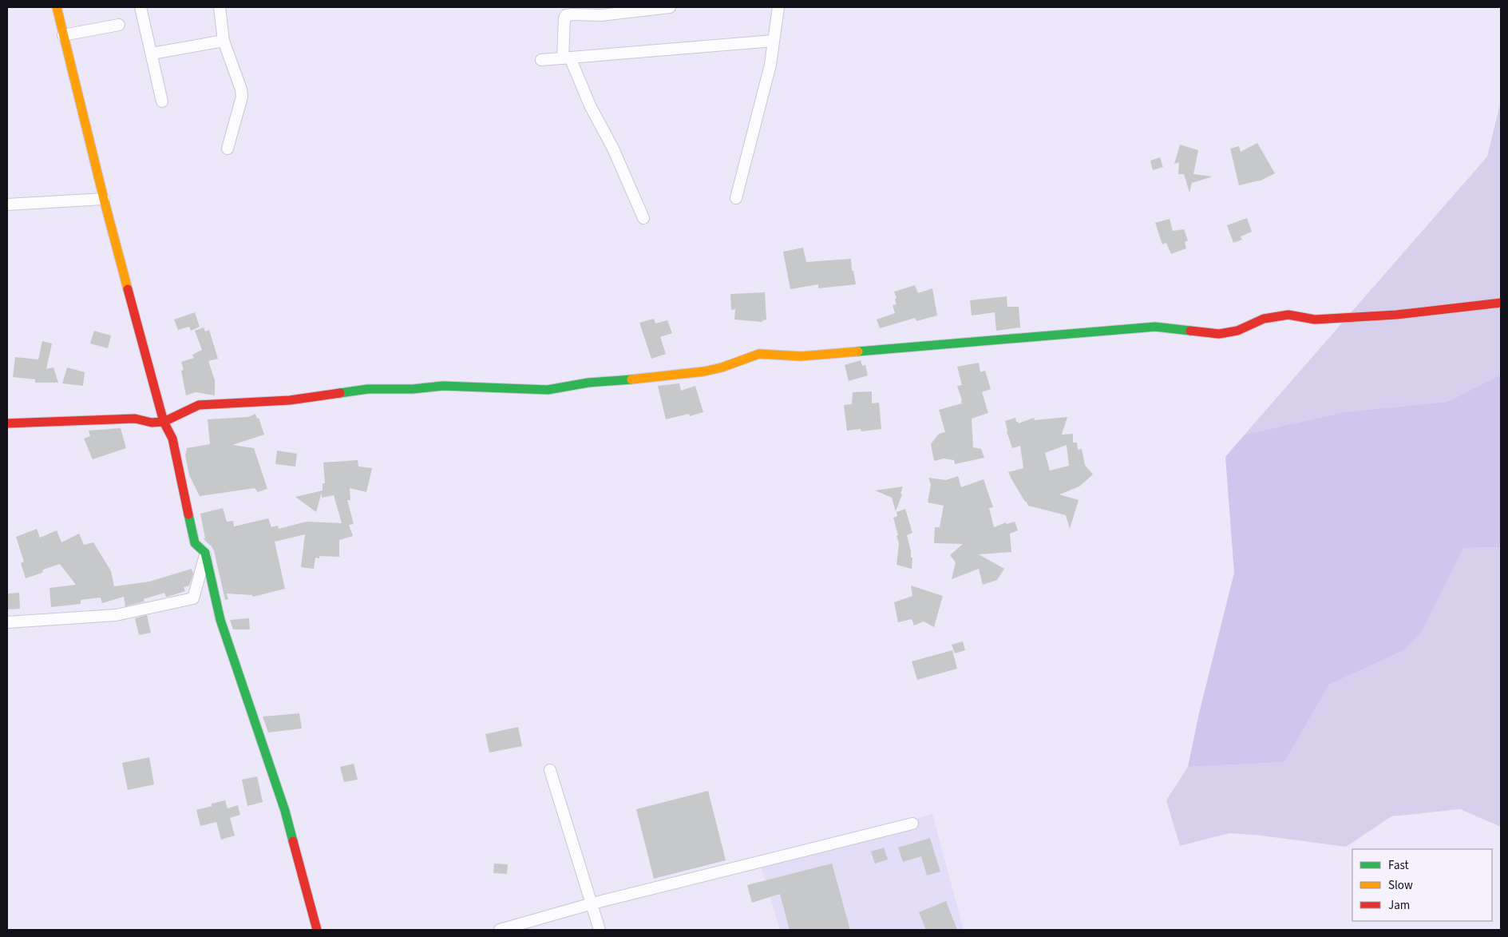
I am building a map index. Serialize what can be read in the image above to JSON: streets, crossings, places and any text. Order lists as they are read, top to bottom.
{
  "legend": ["Fast", "Slow", "Jam"]
}
